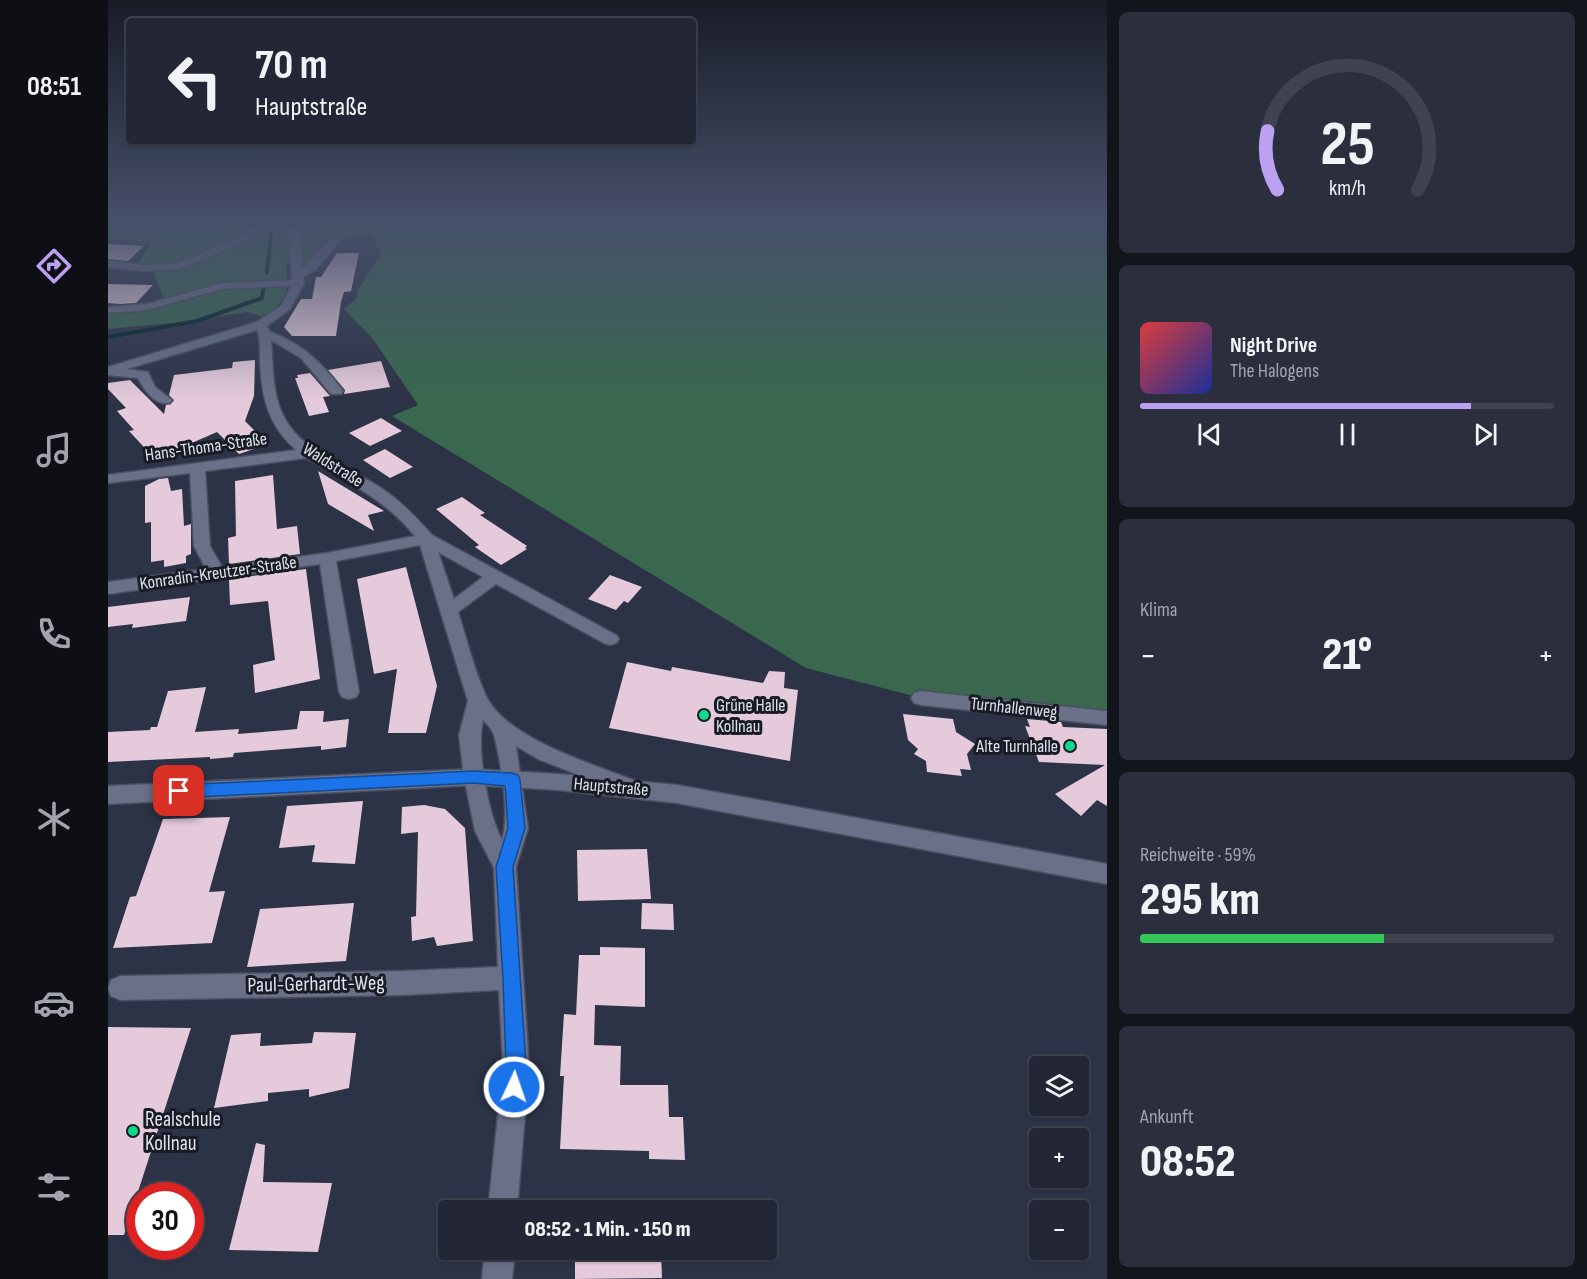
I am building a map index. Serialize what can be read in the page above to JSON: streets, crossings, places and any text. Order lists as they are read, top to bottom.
{
  "streets": {
    "street": [
      "Hans-Thoma-Straße",
      "Waldstraße",
      "Konradin-Kreutzer-Straße",
      "Turnhallenweg",
      "Hauptstraße",
      "Paul-Gerhardt-Weg"
    ]
  },
  "crossings": [
    ["Hans-Thoma-Straße", "Waldstraße"],
    ["Waldstraße", "Konradin-Kreutzer-Straße"],
    ["Waldstraße", "Hauptstraße"]
  ],
  "places": ["Grüne Halle Kollnau", "Alte Turnhalle", "Realschule Kollnau"],
  "page": {
    "tabs": "08:51",
    "turn": ["70 m", "Hauptstraße"],
    "song": ["Night Drive", "The Halogens"],
    "tile": [
      "Klima",
      ["Reichweite · 59%", "295 km"],
      ["Ankunft", "08:52"]
    ],
    "heat": ["−", "21°", "+"],
    "map_buttons": ["+", "−"],
    "limit": "30",
    "trip": "08:52 · 1 Min. · 150 m",
    "gauge": ["25", "km/h"]
  }
}
